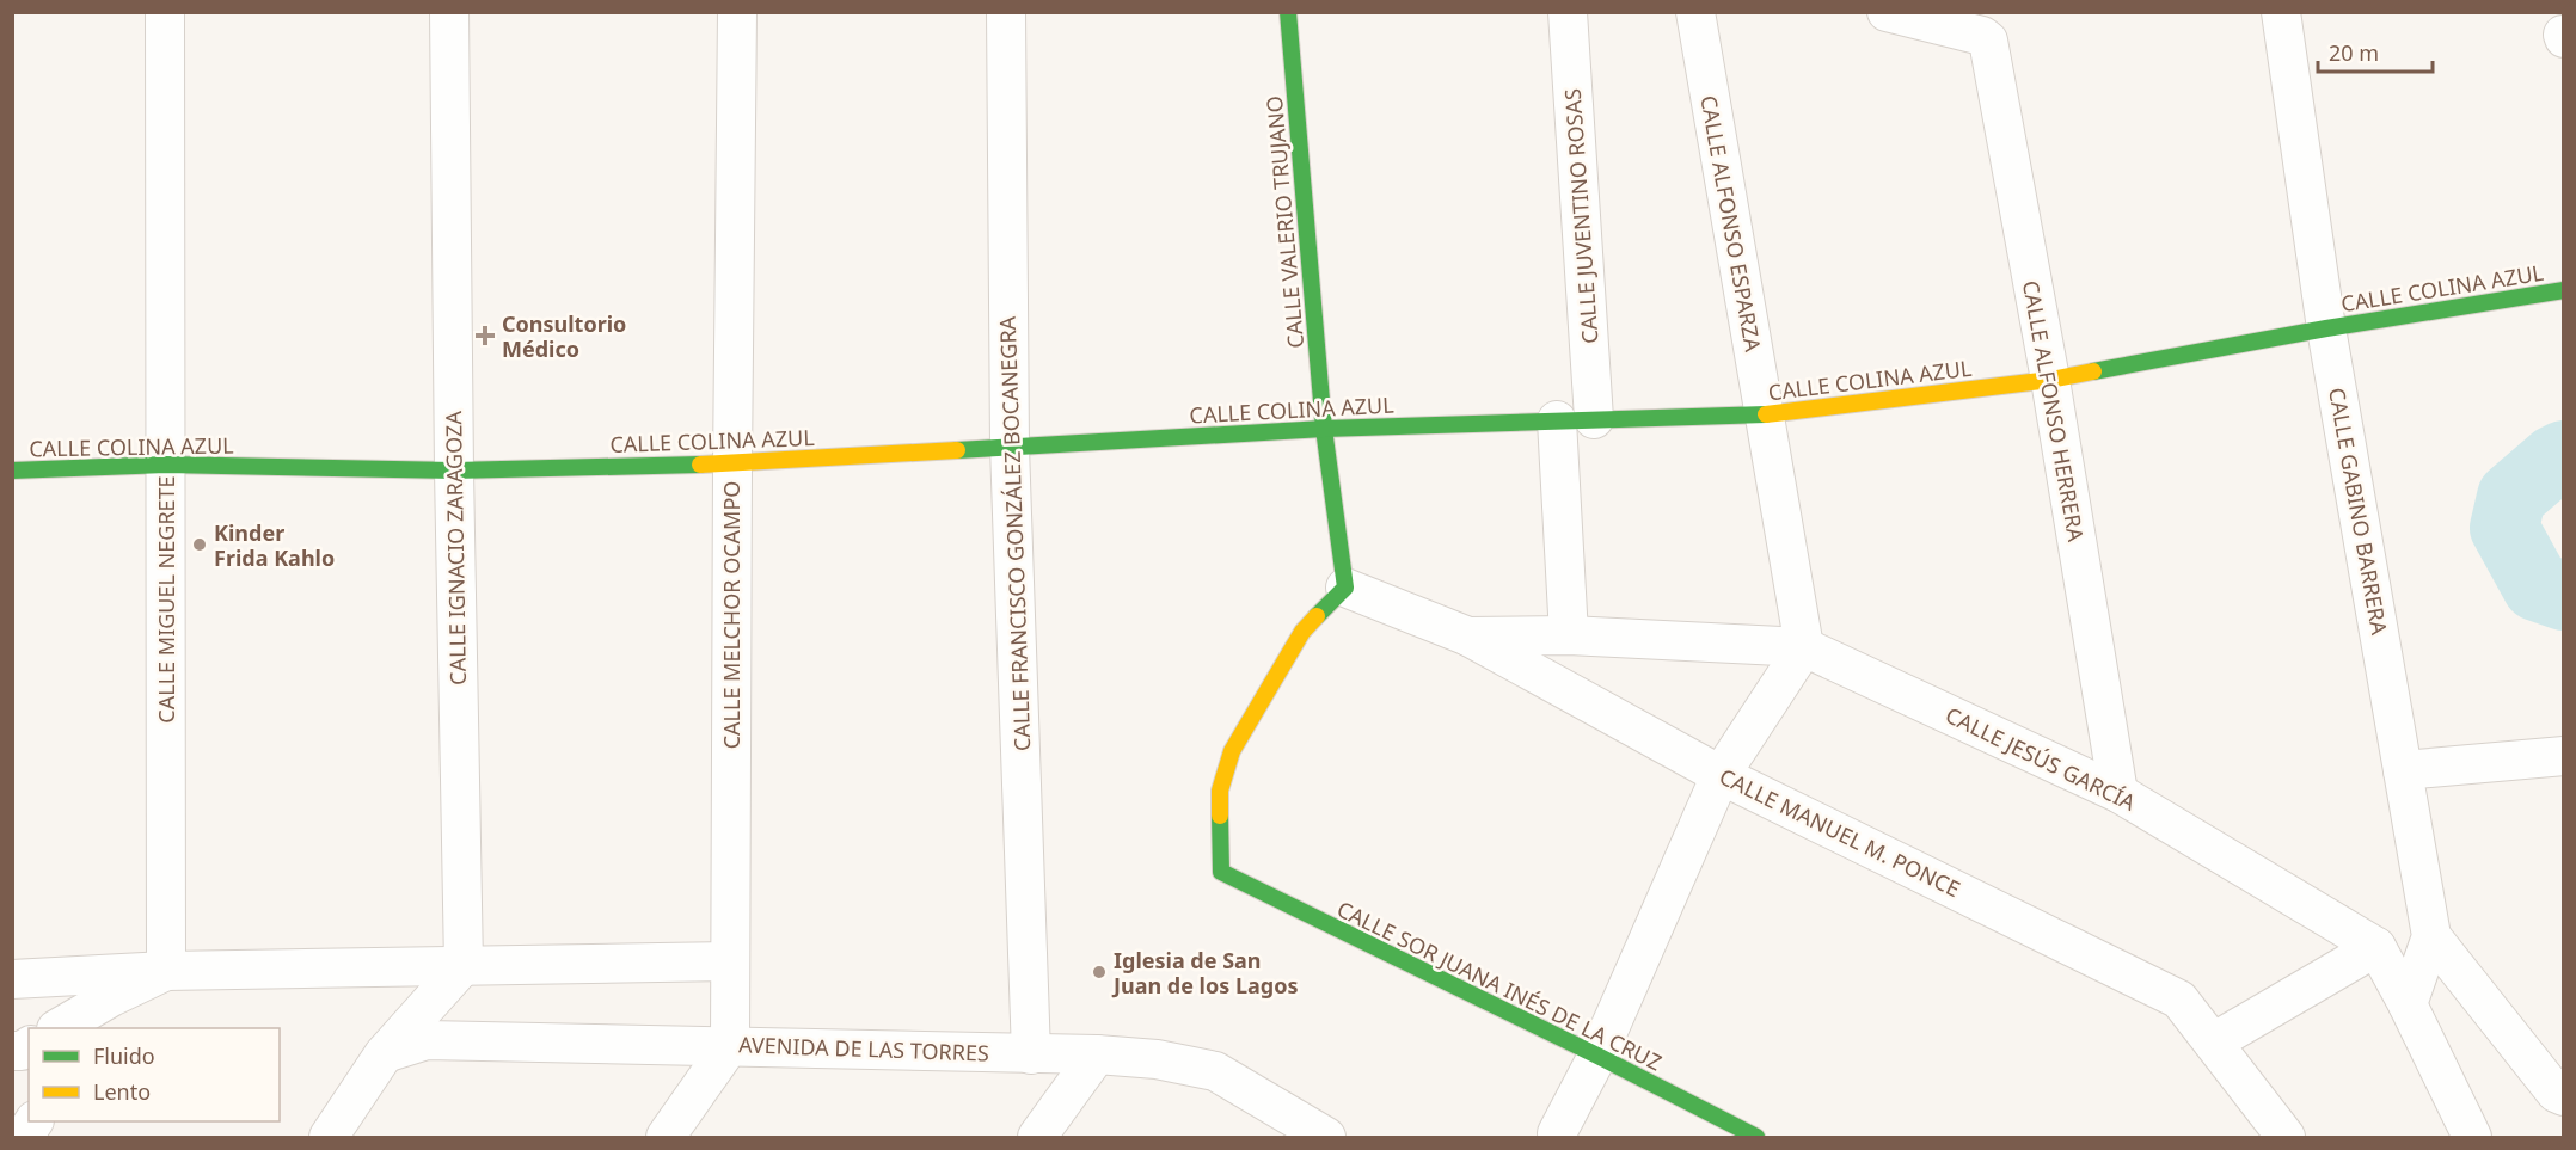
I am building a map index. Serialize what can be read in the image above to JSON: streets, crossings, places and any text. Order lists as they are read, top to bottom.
{
  "streets": {
    "street": [
      "CALLE JUVENTINO ROSAS",
      "CALLE VALERIO TRUJANO",
      "CALLE ALFONSO ESPARZA",
      "CALLE COLINA AZUL",
      "CALLE ALFONSO HERRERA",
      "CALLE GABINO BARRERA",
      "CALLE FRANCISCO GONZÁLEZ BOCANEGRA",
      "CALLE IGNACIO ZARAGOZA",
      "CALLE MIGUEL NEGRETE",
      "CALLE MELCHOR OCAMPO",
      "CALLE JESÚS GARCÍA",
      "CALLE MANUEL M. PONCE",
      "CALLE SOR JUANA INÉS DE LA CRUZ",
      "AVENIDA DE LAS TORRES"
    ]
  },
  "crossings": [
    ["CALLE JUVENTINO ROSAS", "CALLE COLINA AZUL"],
    ["CALLE VALERIO TRUJANO", "CALLE COLINA AZUL"],
    ["CALLE VALERIO TRUJANO", "CALLE MANUEL M. PONCE"],
    ["CALLE VALERIO TRUJANO", "CALLE SOR JUANA INÉS DE LA CRUZ"],
    ["CALLE ALFONSO ESPARZA", "CALLE COLINA AZUL"],
    ["CALLE ALFONSO ESPARZA", "CALLE JESÚS GARCÍA"],
    ["CALLE COLINA AZUL", "CALLE ALFONSO HERRERA"],
    ["CALLE COLINA AZUL", "CALLE GABINO BARRERA"],
    ["CALLE COLINA AZUL", "CALLE FRANCISCO GONZÁLEZ BOCANEGRA"],
    ["CALLE COLINA AZUL", "CALLE IGNACIO ZARAGOZA"],
    ["CALLE COLINA AZUL", "CALLE MIGUEL NEGRETE"],
    ["CALLE COLINA AZUL", "CALLE MELCHOR OCAMPO"],
    ["CALLE ALFONSO HERRERA", "CALLE JESÚS GARCÍA"],
    ["CALLE FRANCISCO GONZÁLEZ BOCANEGRA", "AVENIDA DE LAS TORRES"],
    ["CALLE MELCHOR OCAMPO", "AVENIDA DE LAS TORRES"],
    ["CALLE JESÚS GARCÍA", "CALLE MANUEL M. PONCE"],
    ["CALLE MANUEL M. PONCE", "CALLE SOR JUANA INÉS DE LA CRUZ"]
  ],
  "places": {
    "health": ["Consultorio Médico"],
    "other": ["Kinder Frida Kahlo", "Iglesia de San Juan de los Lagos"]
  },
  "legend": ["Fluido", "Lento"],
  "scale_bar": "20 m"
}
